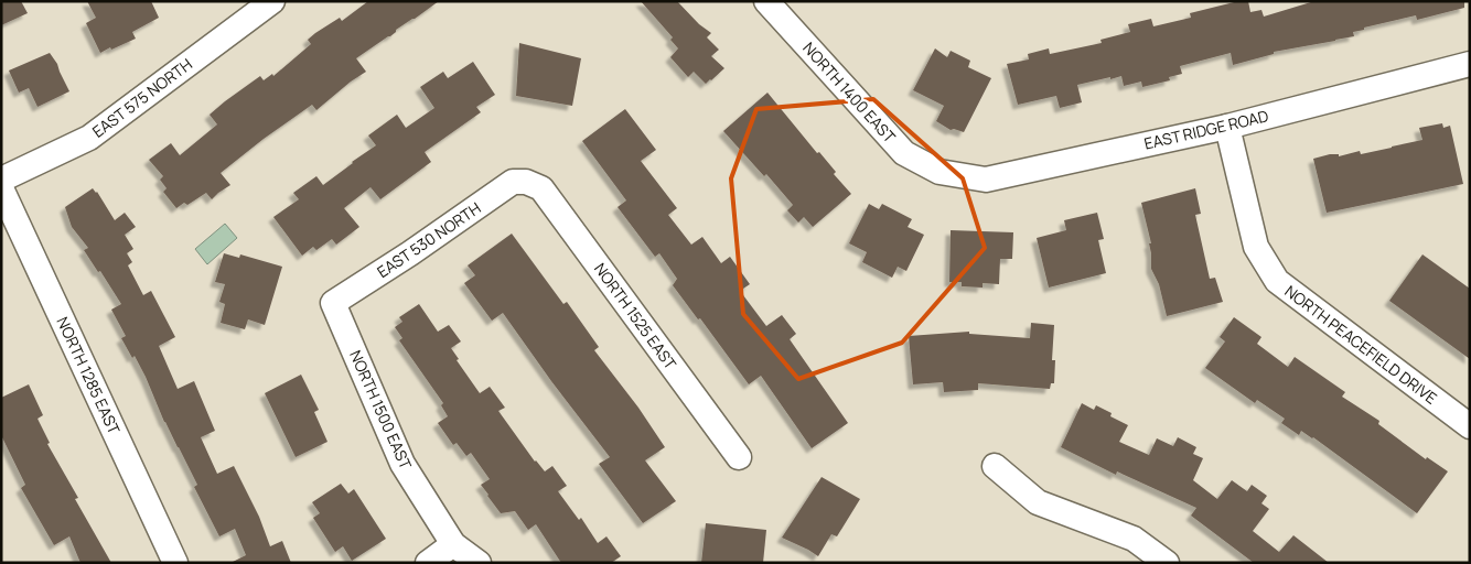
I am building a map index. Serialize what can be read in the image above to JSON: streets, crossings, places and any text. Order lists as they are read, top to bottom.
{
  "streets": {
    "street": [
      "NORTH 1400 EAST",
      "EAST 575 NORTH",
      "EAST RIDGE ROAD",
      "EAST 530 NORTH",
      "NORTH 1525 EAST",
      "NORTH PEACEFIELD DRIVE",
      "NORTH 1285 EAST",
      "NORTH 1500 EAST"
    ]
  },
  "crossings": [
    ["NORTH 1400 EAST", "EAST RIDGE ROAD"],
    ["EAST RIDGE ROAD", "NORTH PEACEFIELD DRIVE"],
    ["EAST 530 NORTH", "NORTH 1525 EAST"],
    ["EAST 530 NORTH", "NORTH 1500 EAST"]
  ]
}
